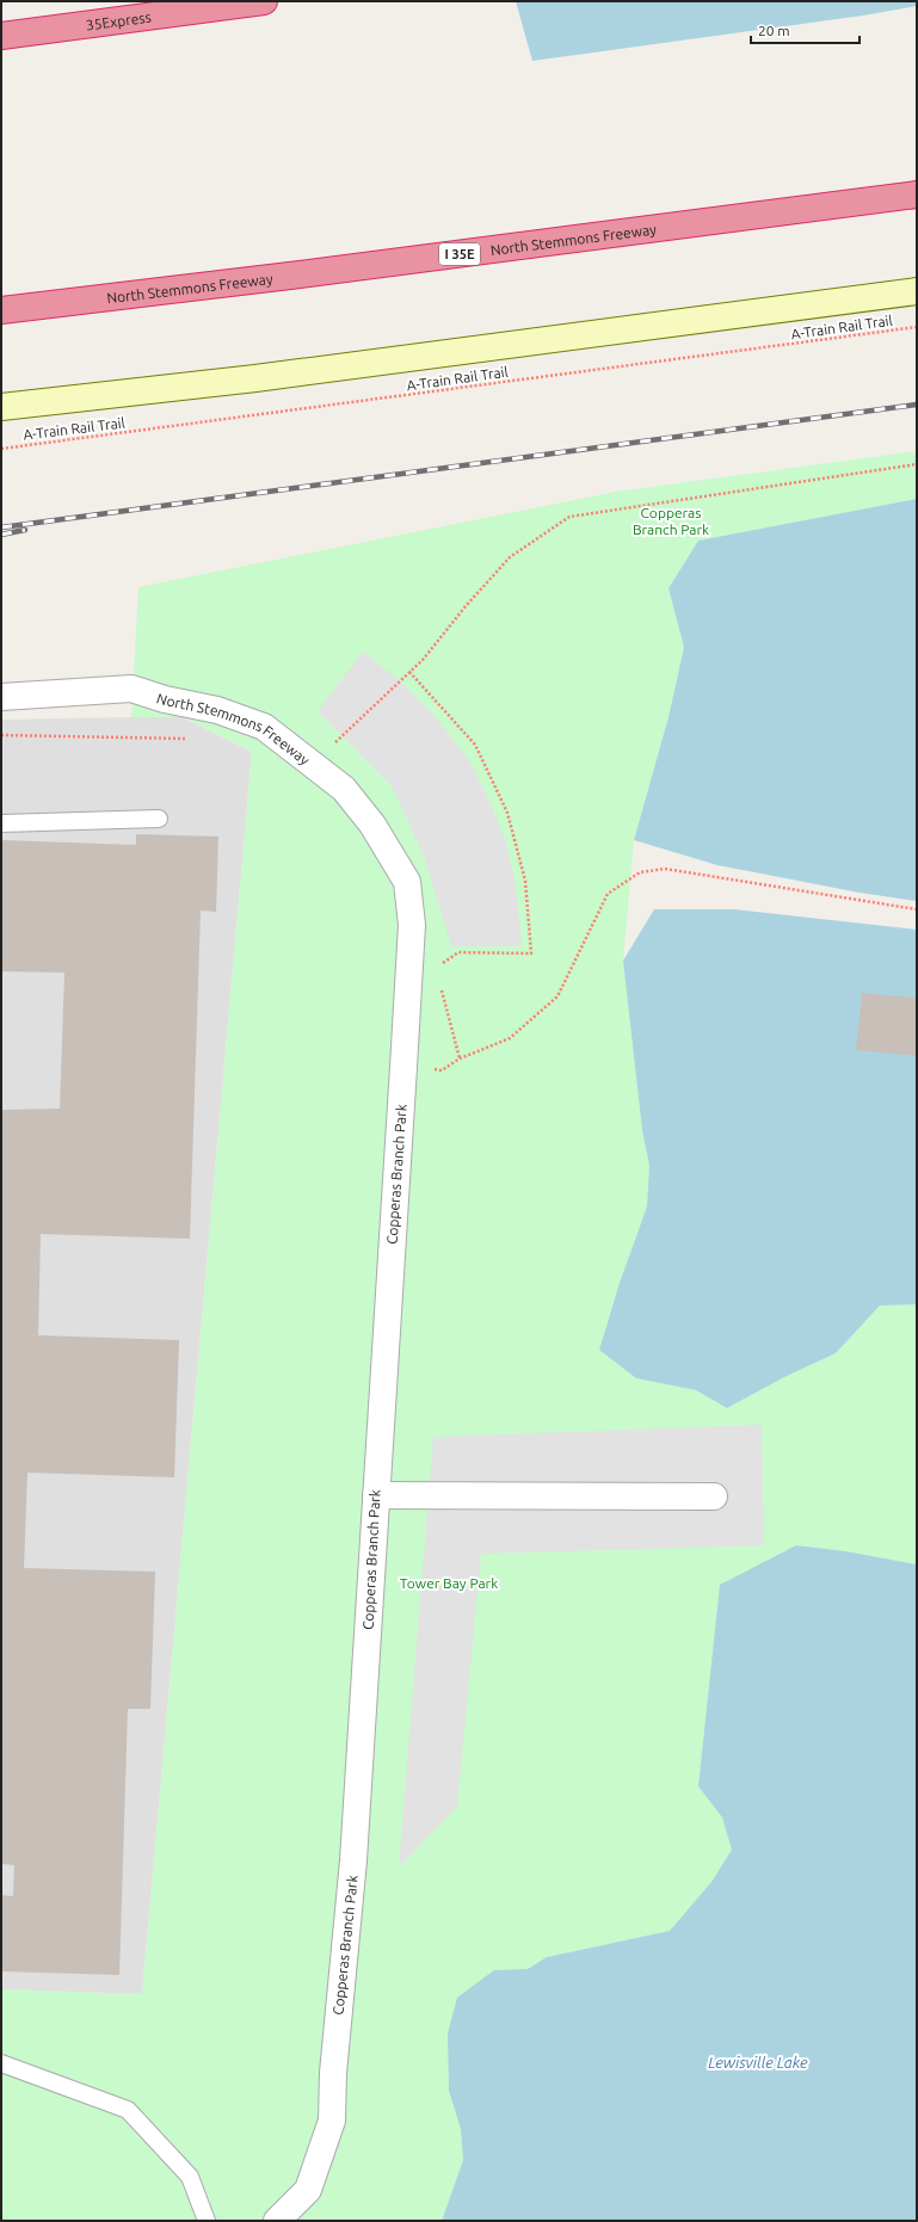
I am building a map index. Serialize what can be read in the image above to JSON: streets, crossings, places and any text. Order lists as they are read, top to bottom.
{
  "streets": {
    "highway": ["35Express", "North Stemmons Freeway", "I 35E"],
    "street": ["Copperas Branch Park"],
    "path": ["A-Train Rail Trail"]
  },
  "crossings": [
    ["North Stemmons Freeway", "Copperas Branch Park"]
  ],
  "water": ["Lewisville Lake"],
  "parks": ["Copperas Branch Park", "Tower Bay Park"],
  "scale_bar": "20 m"
}
